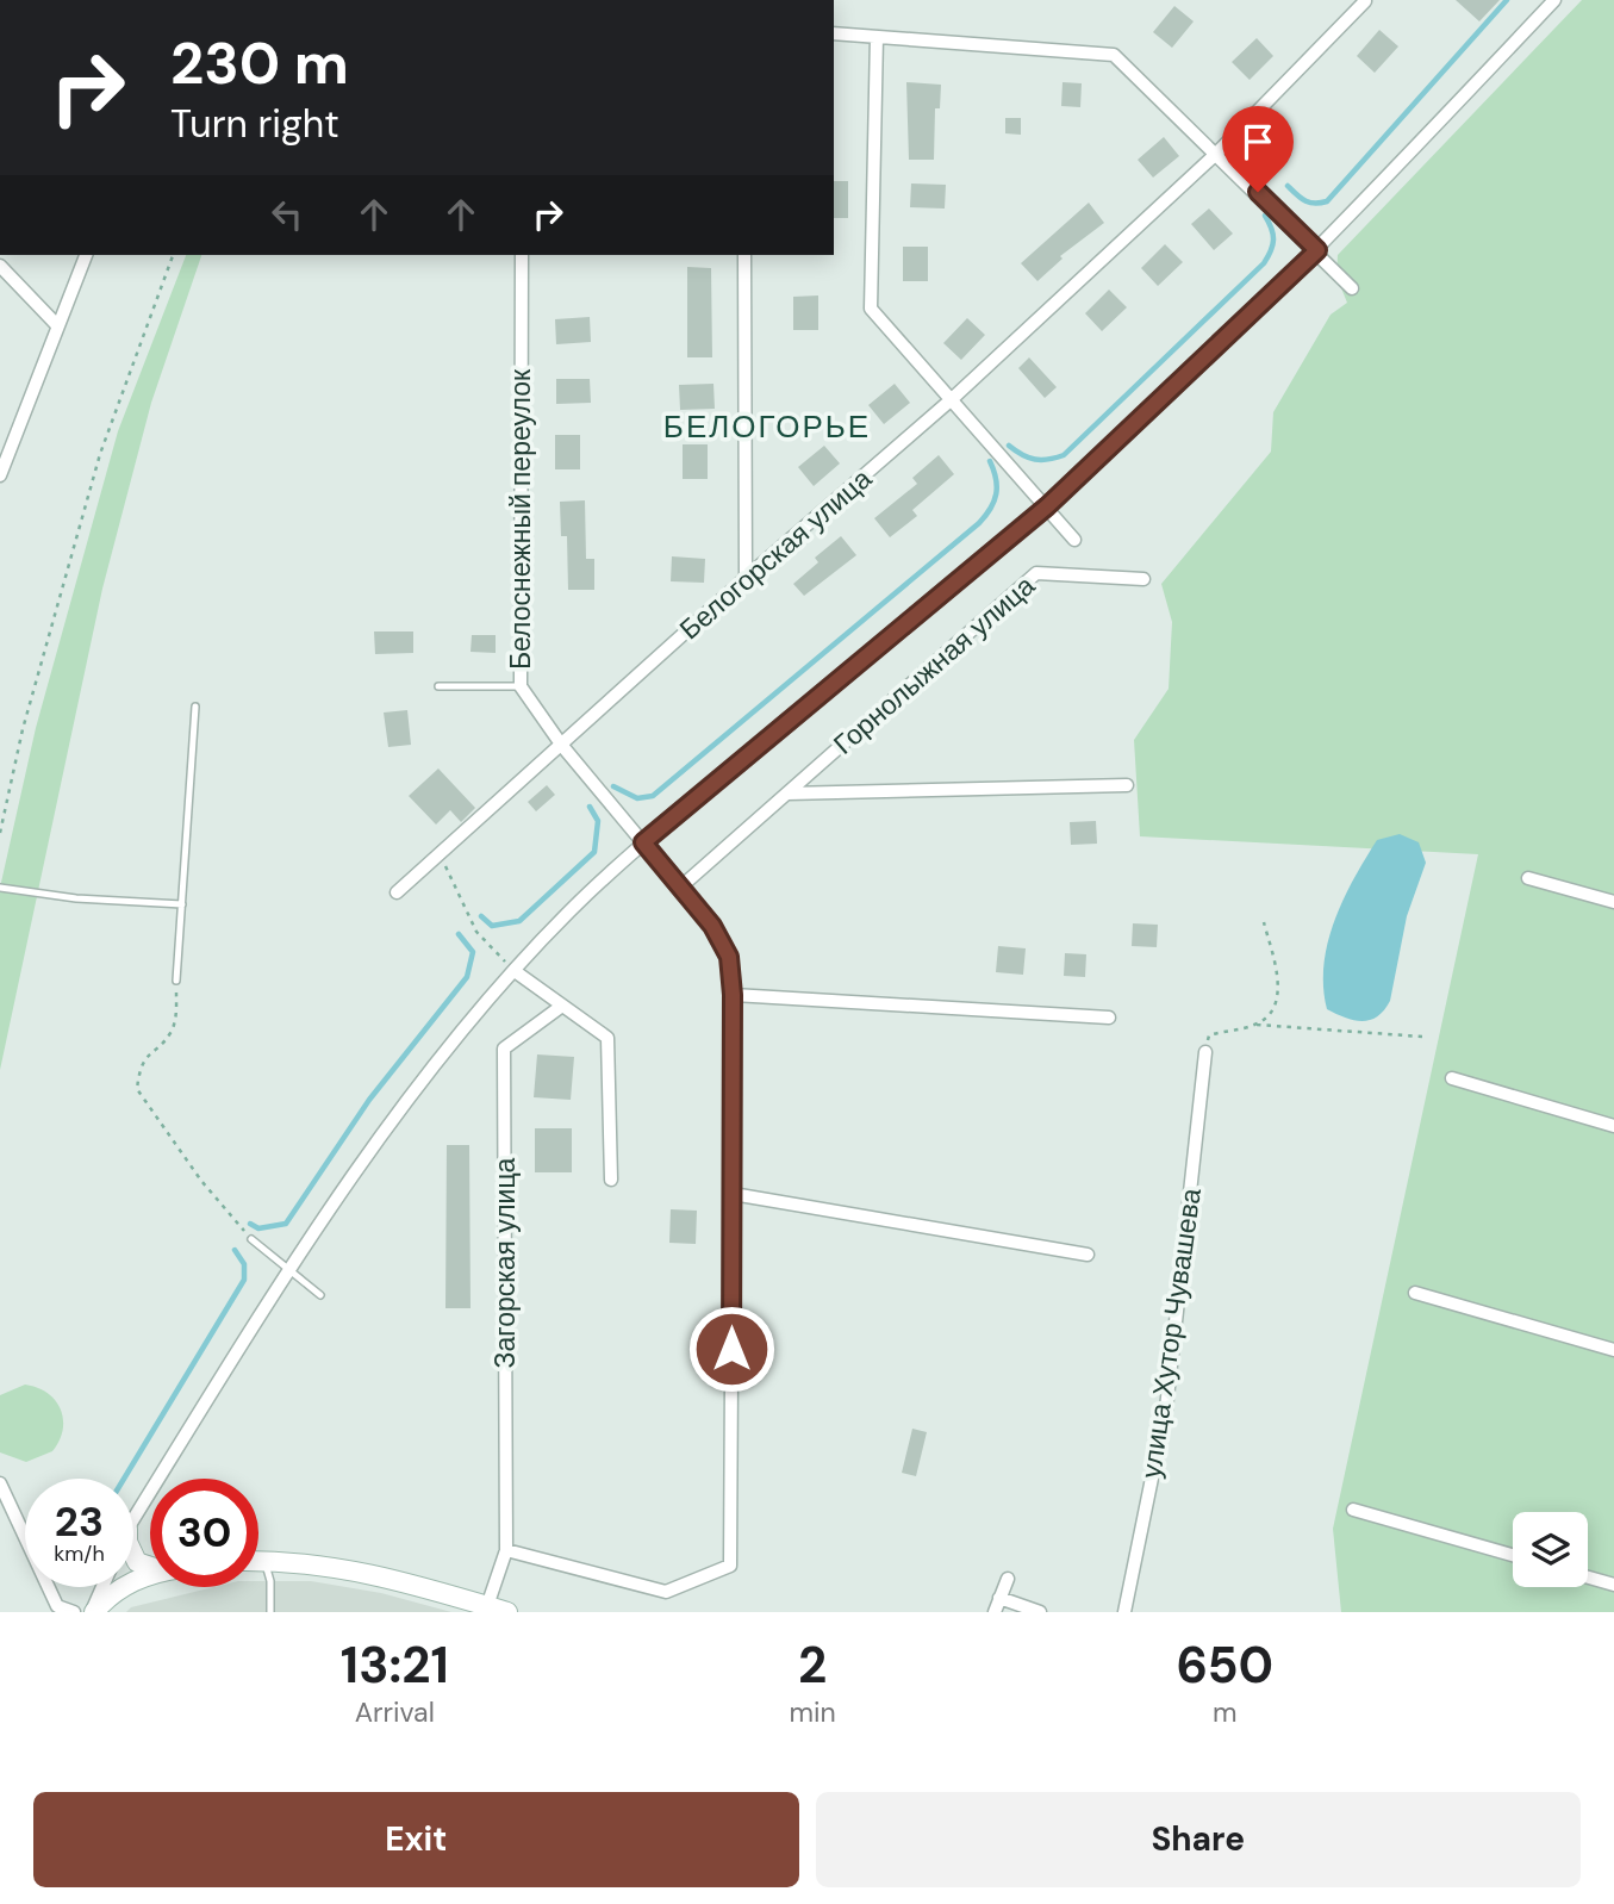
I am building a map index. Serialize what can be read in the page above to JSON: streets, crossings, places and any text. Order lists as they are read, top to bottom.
{
  "streets": {
    "street": [
      "Белоснежный переулок",
      "Белогорская улица",
      "Горнолыжная улица",
      "Загорская улица",
      "улица Хутор Чувашева"
    ]
  },
  "crossings": [
    ["Белоснежный переулок", "Белогорская улица"]
  ],
  "districts": ["БЕЛОГОРЬЕ"],
  "page": {
    "turn": ["230 m", "Turn right"],
    "speed": "23 km/h",
    "limit": "30",
    "eta": [
      "13:21",
      "Arrival",
      "2",
      "min",
      "650",
      "m"
    ],
    "buttons": ["Exit", "Share"]
  }
}
